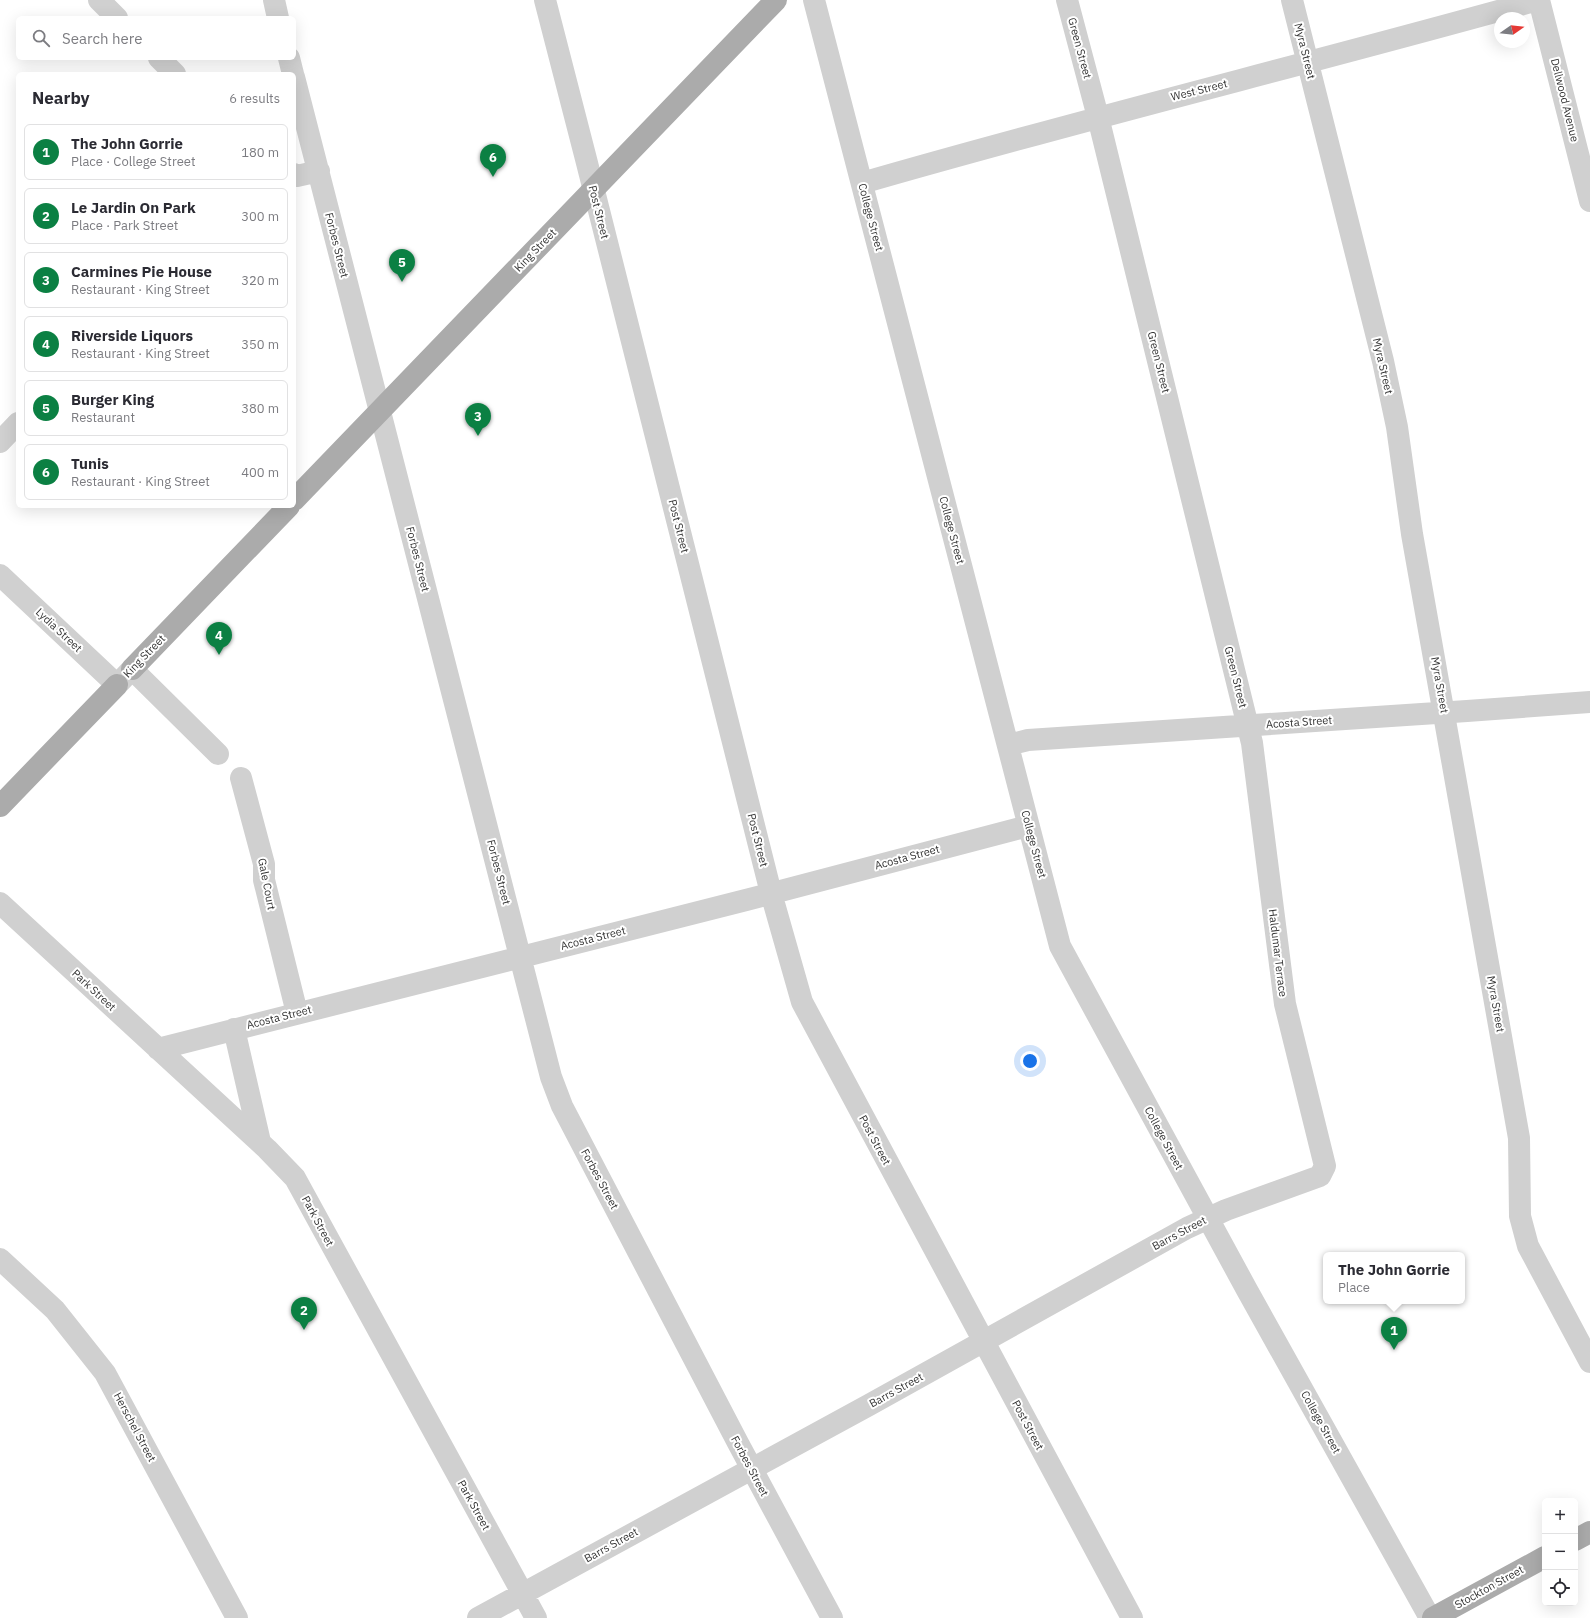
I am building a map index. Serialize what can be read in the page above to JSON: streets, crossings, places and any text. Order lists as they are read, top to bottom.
{
  "streets": {
    "main road": ["King Street", "Stockton Street"],
    "street": [
      "Green Street",
      "Myra Street",
      "West Street",
      "Dellwood Avenue",
      "Post Street",
      "College Street",
      "Forbes Street",
      "Lydia Street",
      "Acosta Street",
      "Gale Court",
      "Haldumar Terrace",
      "Park Street",
      "Barrs Street",
      "Herschel Street"
    ]
  },
  "crossings": [
    ["Green Street", "West Street"],
    ["Green Street", "Acosta Street"],
    ["Green Street", "Haldumar Terrace"],
    ["Myra Street", "West Street"],
    ["Myra Street", "Acosta Street"],
    ["West Street", "Dellwood Avenue"],
    ["West Street", "College Street"],
    ["Post Street", "King Street"],
    ["Post Street", "Acosta Street"],
    ["Post Street", "Barrs Street"],
    ["College Street", "Acosta Street"],
    ["College Street", "Barrs Street"],
    ["College Street", "Stockton Street"],
    ["Forbes Street", "King Street"],
    ["Forbes Street", "Acosta Street"],
    ["Forbes Street", "Barrs Street"],
    ["King Street", "Lydia Street"],
    ["Acosta Street", "Gale Court"],
    ["Acosta Street", "Haldumar Terrace"],
    ["Acosta Street", "Park Street"],
    ["Haldumar Terrace", "Barrs Street"],
    ["Park Street", "Barrs Street"]
  ],
  "north": "right",
  "page": {
    "search": "Search here",
    "heading": ["Nearby", "6 results"],
    "list": [
      {
        "mark": "1",
        "name": "The John Gorrie",
        "note": "Place · College Street",
        "value": "180 m"
      },
      {
        "mark": "2",
        "name": "Le Jardin On Park",
        "note": "Place · Park Street",
        "value": "300 m"
      },
      {
        "mark": "3",
        "name": "Carmines Pie House",
        "note": "Restaurant · King Street",
        "value": "320 m"
      },
      {
        "mark": "4",
        "name": "Riverside Liquors",
        "note": "Restaurant · King Street",
        "value": "350 m"
      },
      {
        "mark": "5",
        "name": "Burger King",
        "note": "Restaurant",
        "value": "380 m"
      },
      {
        "mark": "6",
        "name": "Tunis",
        "note": "Restaurant · King Street",
        "value": "400 m"
      }
    ],
    "pins": [
      "6",
      "5",
      "3",
      "4",
      "2",
      "1"
    ],
    "popup": ["The John Gorrie", "Place"],
    "map_buttons": ["+", "−"]
  }
}
